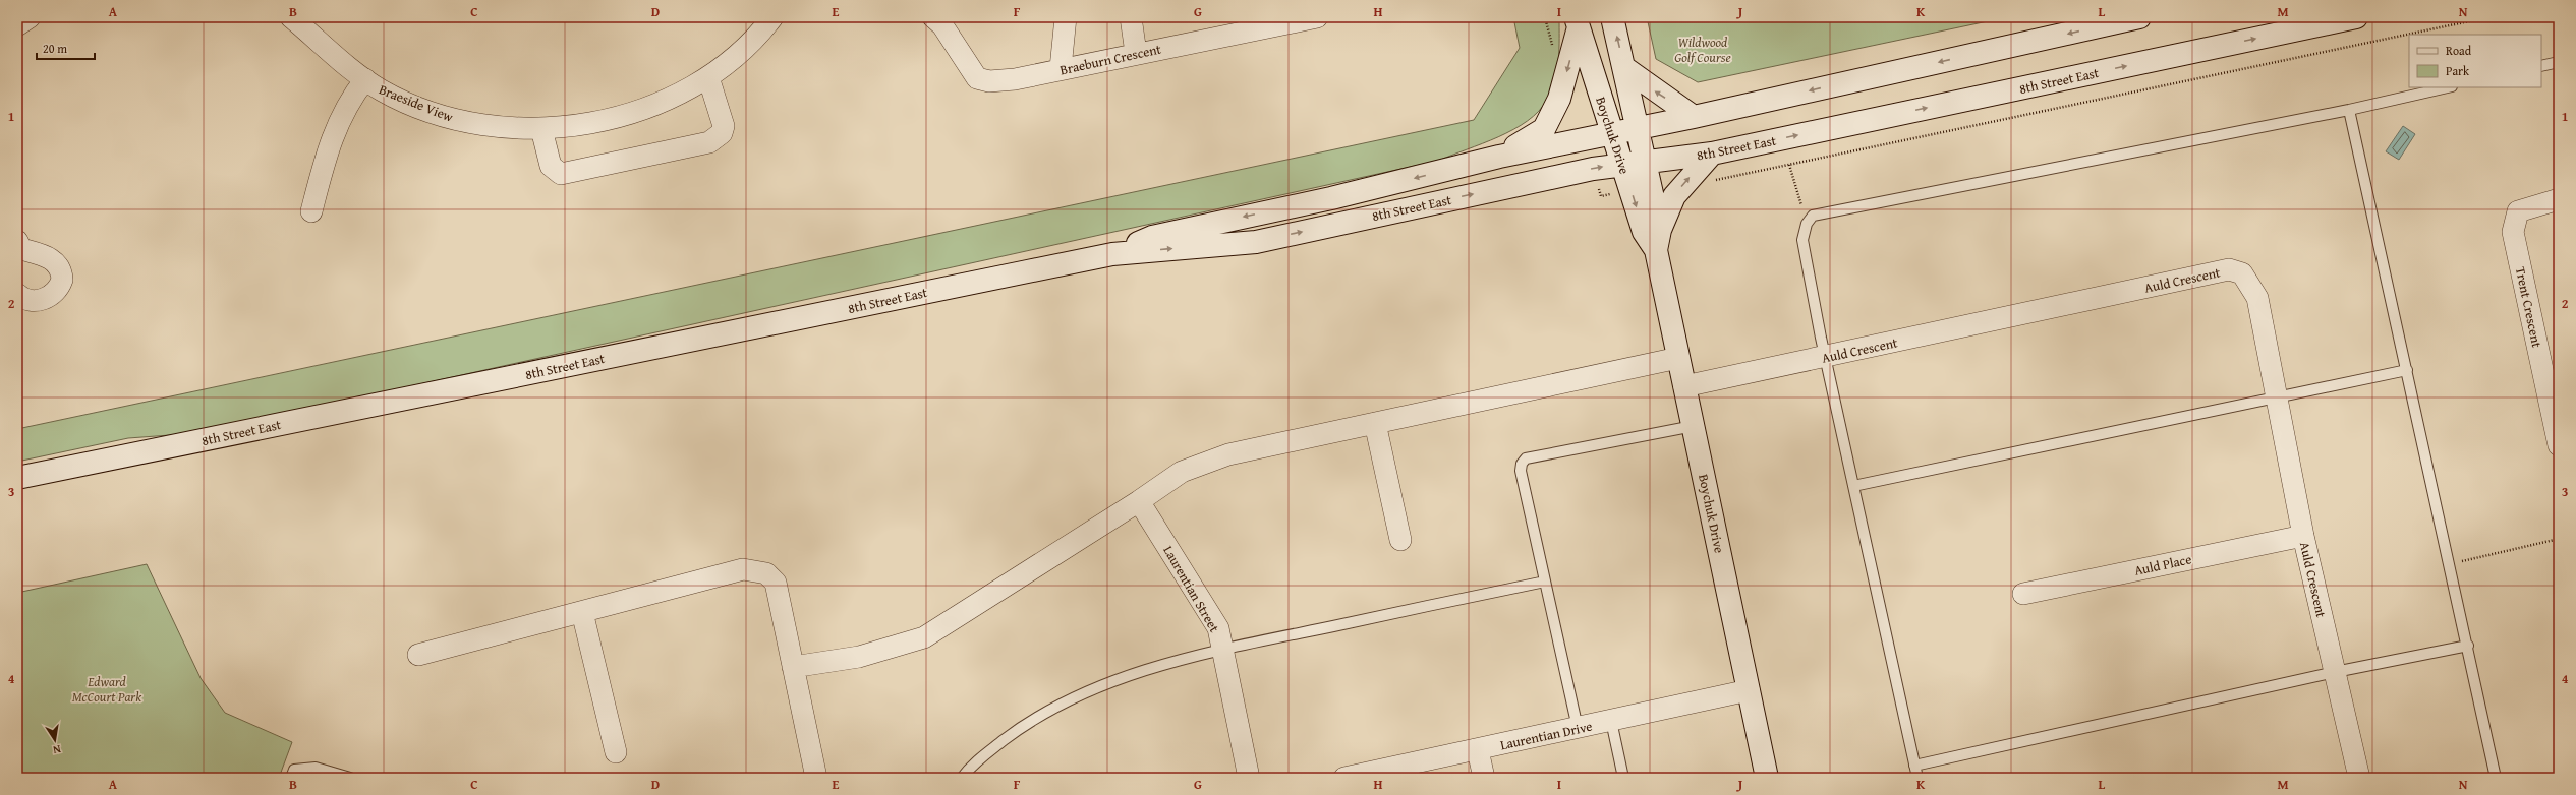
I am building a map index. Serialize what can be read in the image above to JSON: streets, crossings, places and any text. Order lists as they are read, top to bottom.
{
  "streets": {
    "main road": ["8th Street East", "Boychuk Drive"],
    "street": [
      "Braeburn Crescent",
      "Braeside View",
      "Auld Crescent",
      "Trent Crescent",
      "Auld Place",
      "Laurentian Street",
      "Laurentian Drive"
    ]
  },
  "crossings": [
    ["8th Street East", "Boychuk Drive"],
    ["Boychuk Drive", "Auld Crescent"],
    ["Boychuk Drive", "Laurentian Drive"],
    ["Auld Crescent", "Auld Place"]
  ],
  "parks": ["Wildwood Golf Course", "Edward McCourt Park"],
  "legend": ["Road", "Park"],
  "scale_bar": "20 m",
  "north": "bottom",
  "grid": {
    "columns": [
      "A",
      "B",
      "C",
      "D",
      "E",
      "F",
      "G",
      "H",
      "I",
      "J",
      "K",
      "L",
      "M",
      "N"
    ],
    "rows": [
      "1",
      "2",
      "3",
      "4"
    ]
  }
}
